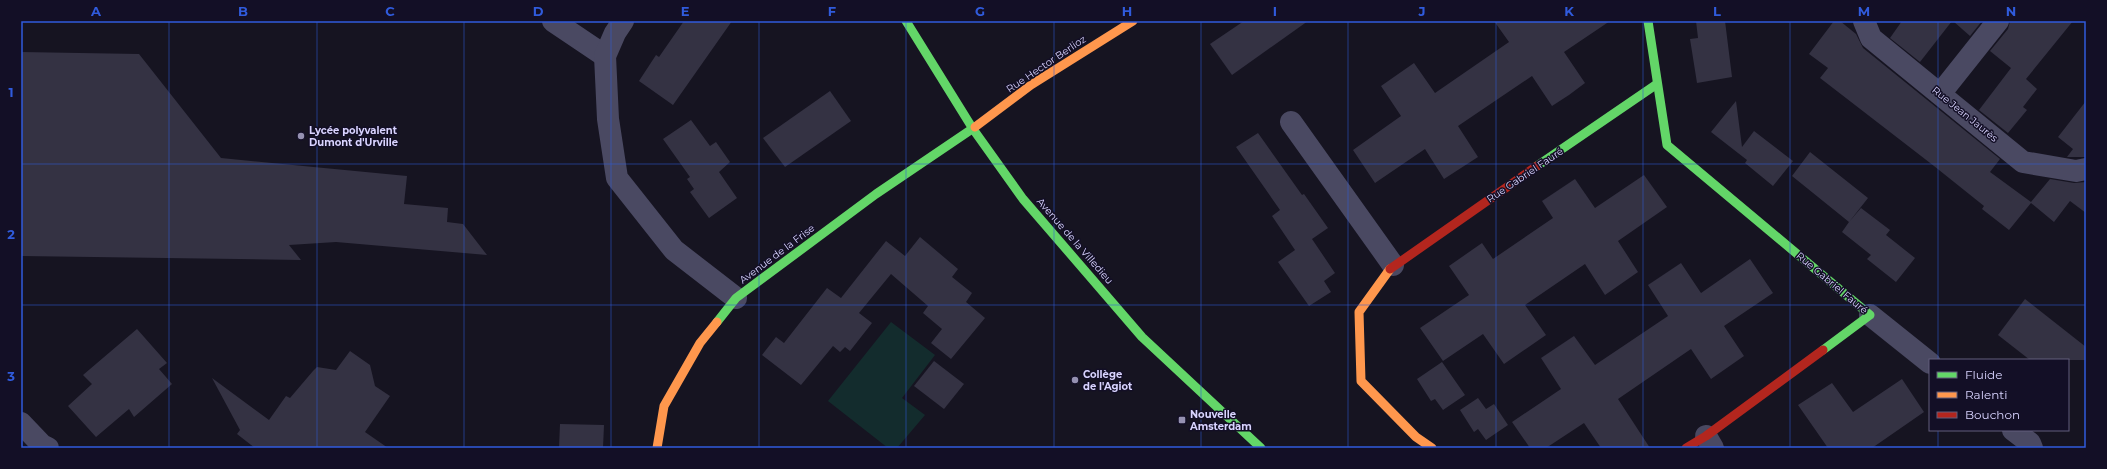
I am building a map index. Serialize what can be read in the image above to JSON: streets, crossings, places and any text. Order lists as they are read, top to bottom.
{
  "streets": {
    "street": [
      "Rue Hector Berlioz",
      "Rue Jean Jaurès",
      "Rue Gabriel Fauré",
      "Avenue de la Villedieu",
      "Avenue de la Frise"
    ]
  },
  "crossings": [
    ["Rue Hector Berlioz", "Avenue de la Villedieu"],
    ["Rue Hector Berlioz", "Avenue de la Frise"],
    ["Avenue de la Villedieu", "Avenue de la Frise"]
  ],
  "places": {
    "other": ["Lycée polyvalent Dumont d'Urville", "Collège de l'Agiot"],
    "transit": ["Nouvelle Amsterdam"]
  },
  "legend": ["Fluide", "Ralenti", "Bouchon"],
  "grid": {
    "columns": [
      "A",
      "B",
      "C",
      "D",
      "E",
      "F",
      "G",
      "H",
      "I",
      "J",
      "K",
      "L",
      "M",
      "N"
    ],
    "rows": ["1", "2", "3"]
  }
}
